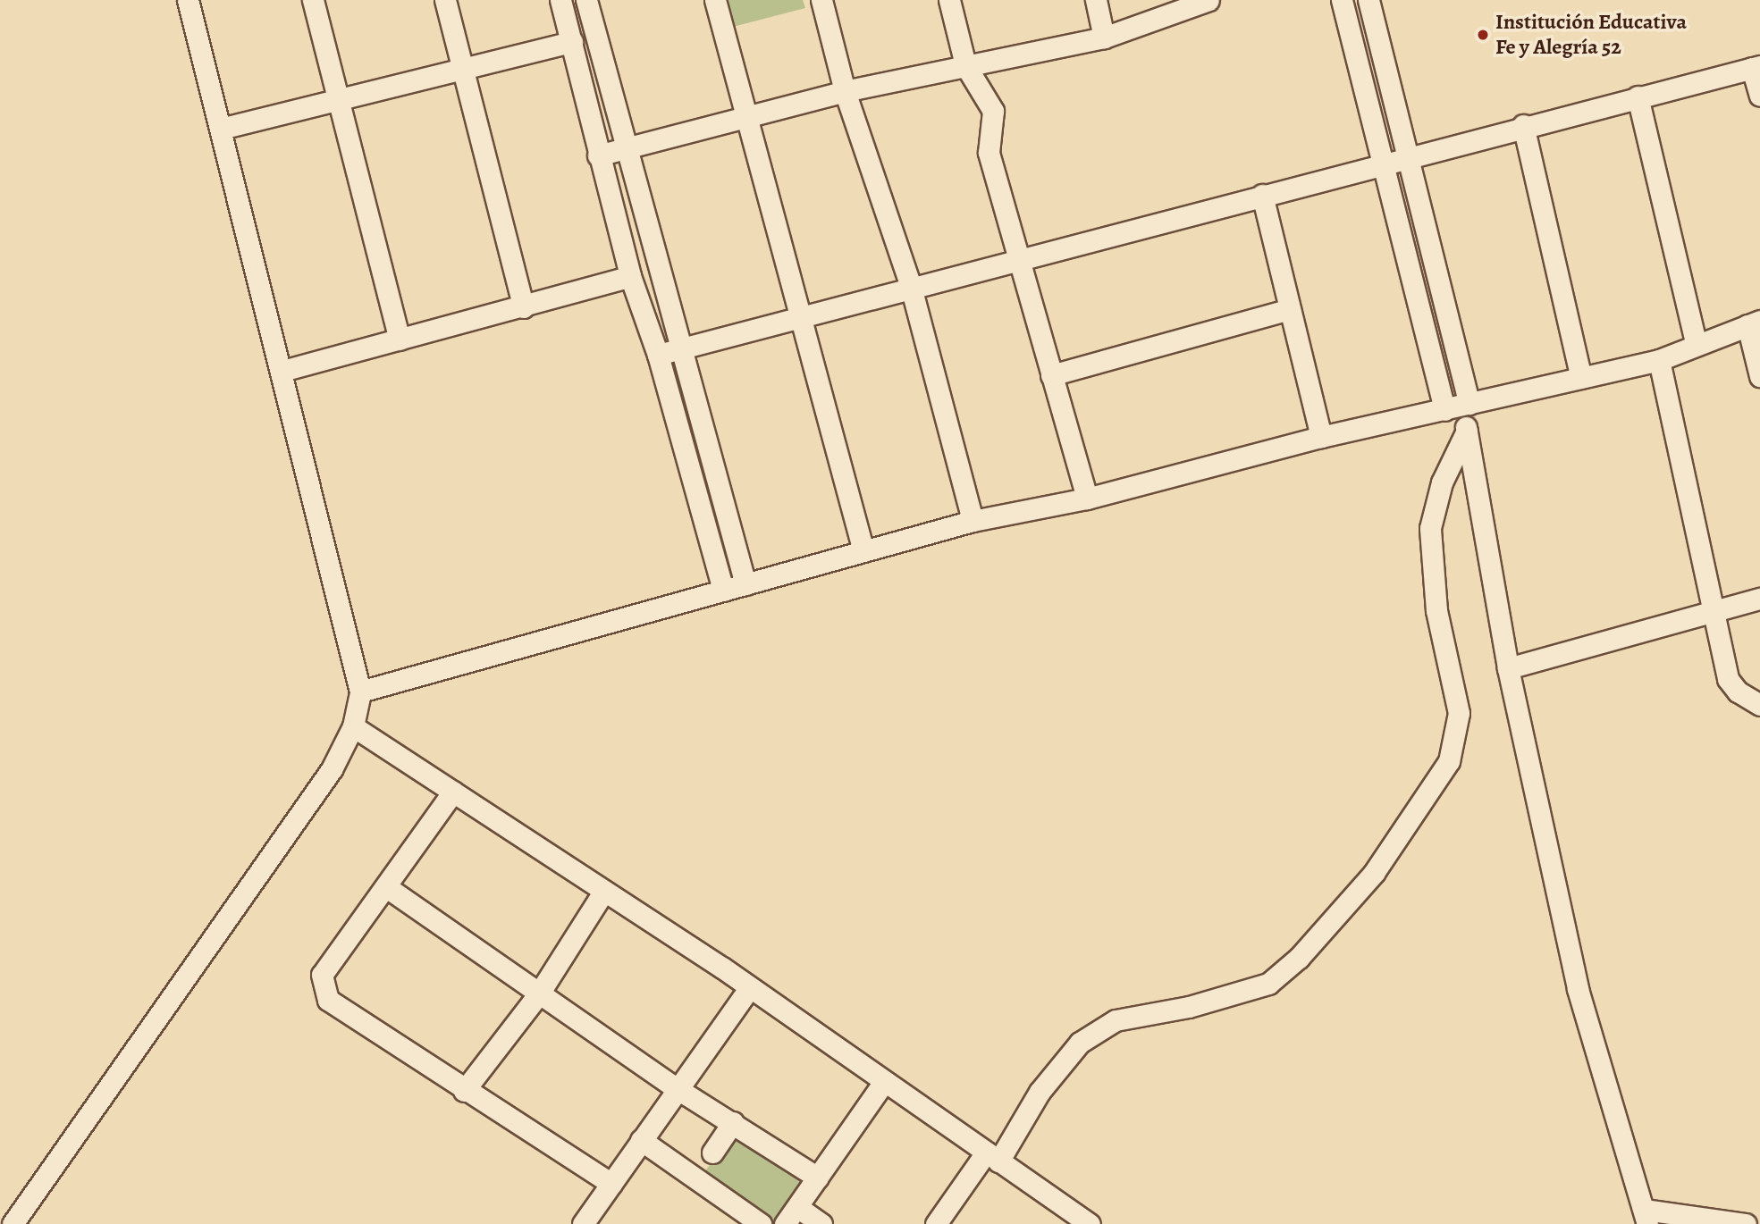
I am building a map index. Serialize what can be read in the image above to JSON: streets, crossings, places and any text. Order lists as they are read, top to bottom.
{
  "places": ["Institución Educativa Fe y Alegría 52"]
}
